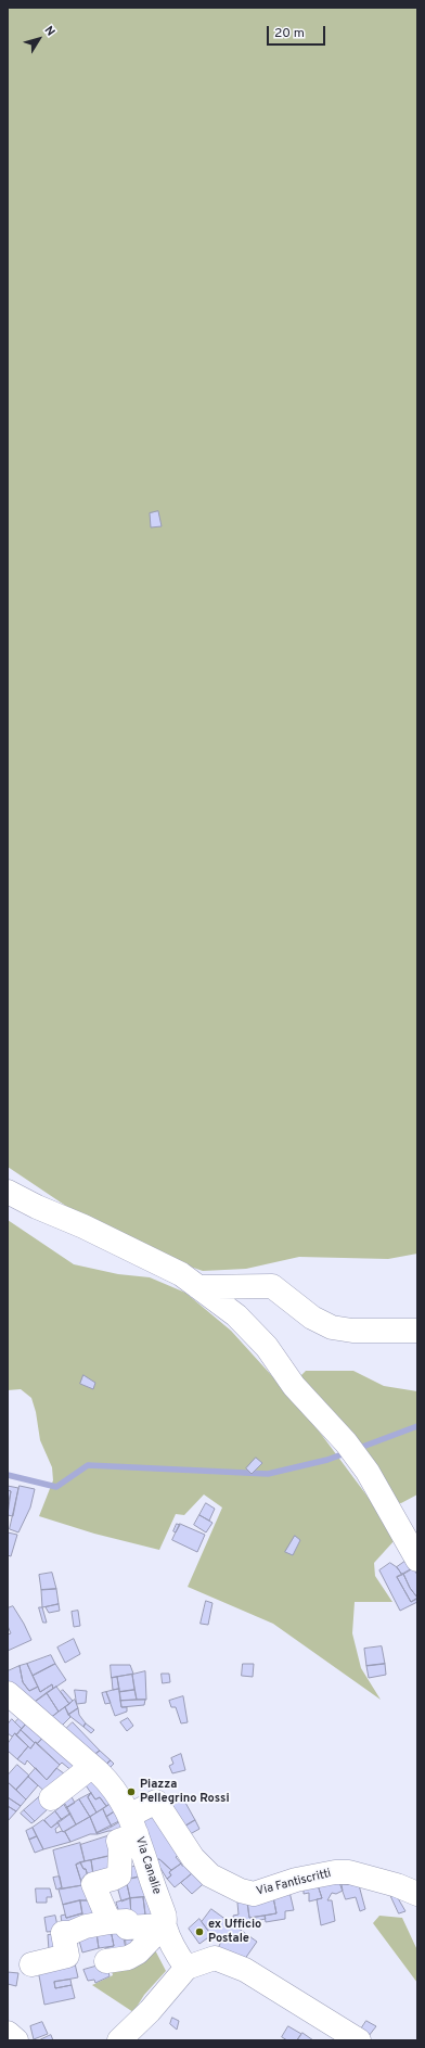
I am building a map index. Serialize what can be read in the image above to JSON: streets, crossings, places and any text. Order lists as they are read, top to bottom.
{
  "streets": {
    "street": ["Via Canalie", "Via Fantiscritti"]
  },
  "crossings": [
    ["Via Canalie", "Via Fantiscritti"]
  ],
  "places": ["Piazza Pellegrino Rossi", "ex Ufficio Postale"],
  "scale_bar": "20 m",
  "north": "top right"
}
